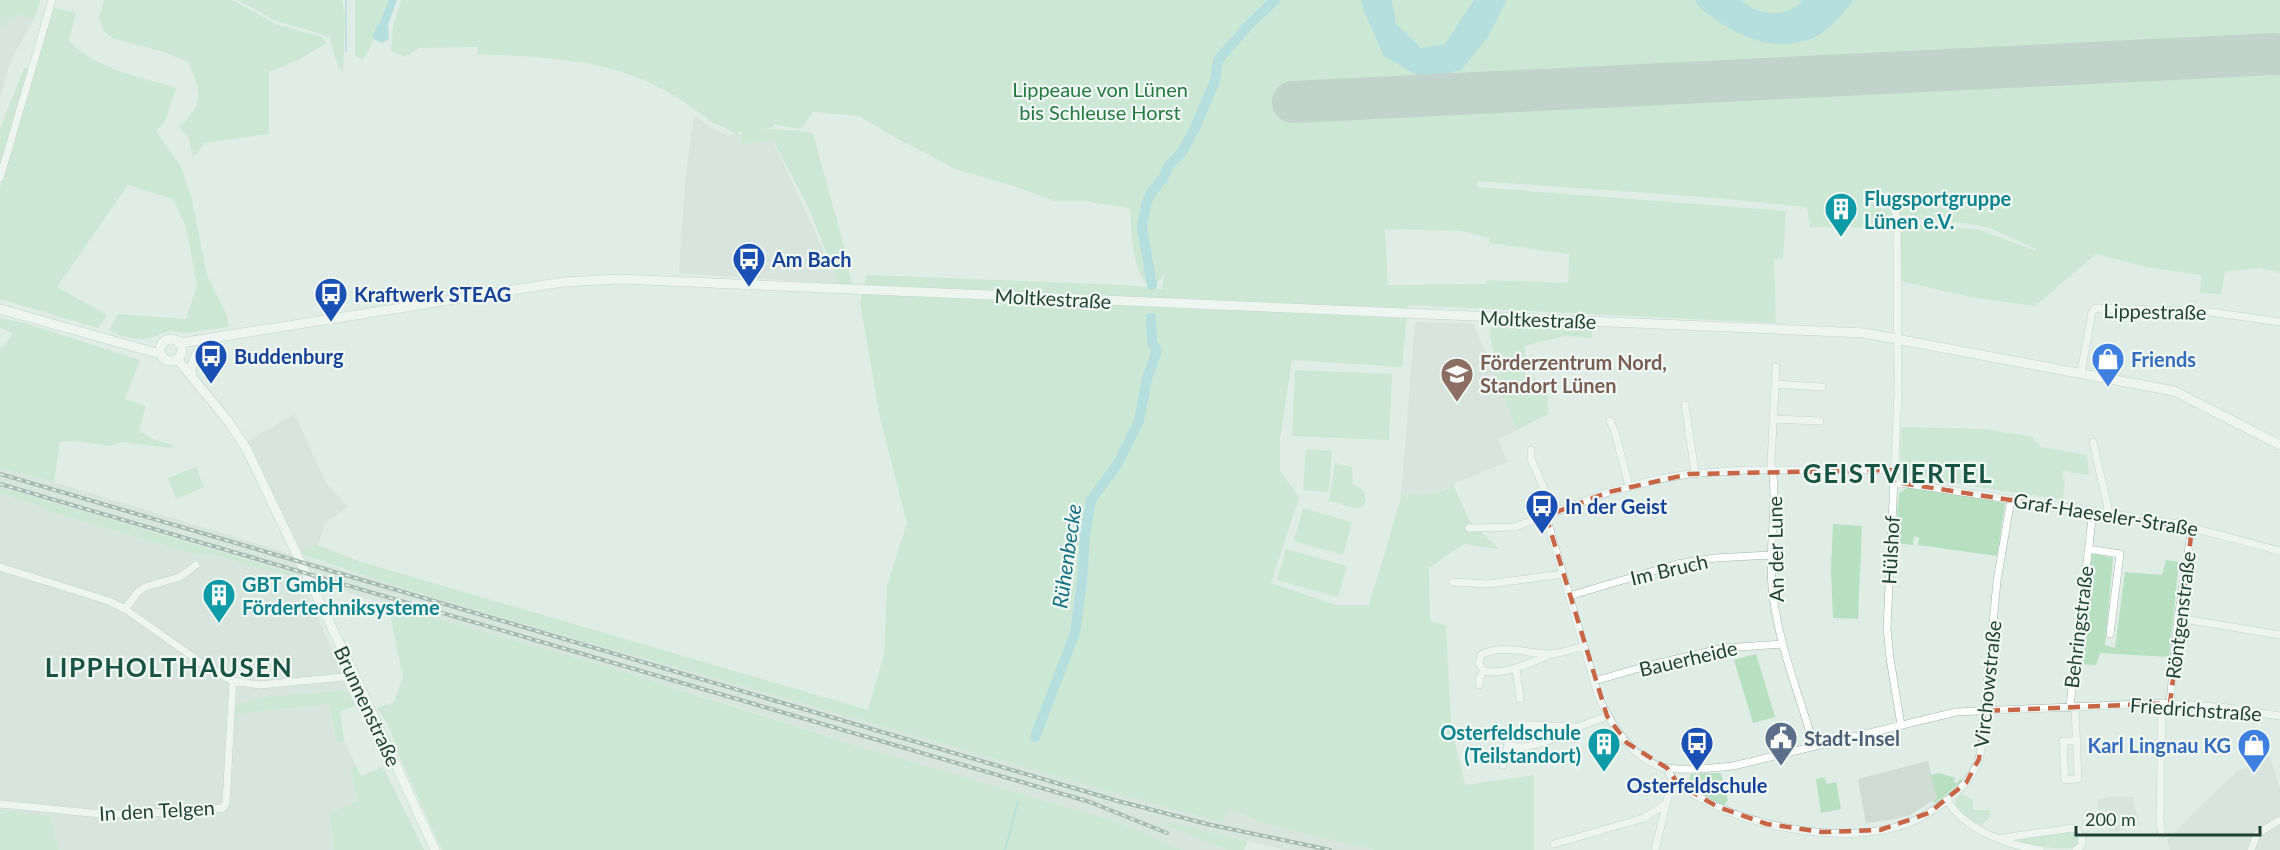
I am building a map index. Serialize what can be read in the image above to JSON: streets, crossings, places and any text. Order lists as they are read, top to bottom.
{
  "streets": {
    "street": [
      "Moltkestraße",
      "Lippestraße",
      "Graf-Haeseler-Straße",
      "An der Lune",
      "Hülshof",
      "Im Bruch",
      "Röntgenstraße",
      "Behringstraße",
      "Bauerheide",
      "Virchowstraße",
      "Brunnenstraße",
      "Friedrichstraße",
      "In den Telgen"
    ]
  },
  "crossings": [
    ["Moltkestraße", "Lippestraße"],
    ["Moltkestraße", "Hülshof"],
    ["Graf-Haeseler-Straße", "Hülshof"],
    ["Graf-Haeseler-Straße", "Röntgenstraße"],
    ["Graf-Haeseler-Straße", "Behringstraße"],
    ["Graf-Haeseler-Straße", "Virchowstraße"],
    ["An der Lune", "Im Bruch"],
    ["An der Lune", "Bauerheide"],
    ["An der Lune", "Friedrichstraße"],
    ["Hülshof", "Friedrichstraße"],
    ["Röntgenstraße", "Friedrichstraße"],
    ["Behringstraße", "Friedrichstraße"],
    ["Virchowstraße", "Friedrichstraße"]
  ],
  "districts": ["GEISTVIERTEL", "LIPPHOLTHAUSEN"],
  "water": ["Rühenbecke"],
  "parks": ["Lippeaue von Lünen bis Schleuse Horst"],
  "places": {
    "building": ["Flugsportgruppe Lünen e.V.", "GBT GmbH Fördertechniksysteme", "Osterfeldschule (Teilstandort)"],
    "bus stop": [
      "Am Bach",
      "Kraftwerk STEAG",
      "Buddenburg",
      "In der Geist",
      "Osterfeldschule"
    ],
    "shop": ["Friends", "Karl Lingnau KG"],
    "school or university": ["Förderzentrum Nord, Standort Lünen"],
    "public building": ["Stadt-Insel"]
  },
  "scale_bar": "200 m"
}
